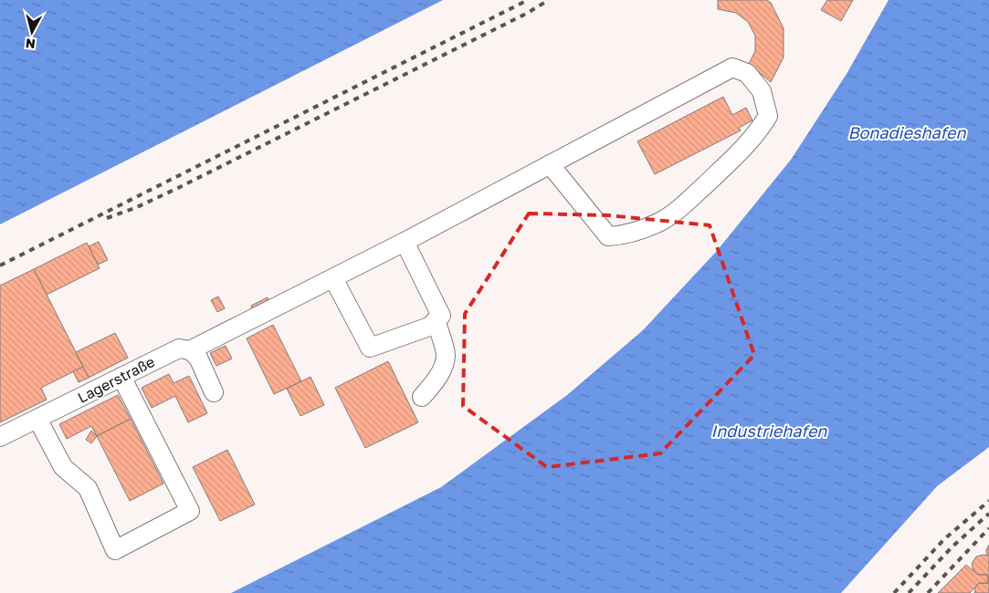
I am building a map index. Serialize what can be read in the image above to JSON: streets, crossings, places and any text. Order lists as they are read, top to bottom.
{
  "streets": {
    "street": ["Lagerstraße"]
  },
  "water": ["Bonadieshafen", "Industriehafen"],
  "north": "bottom"
}
